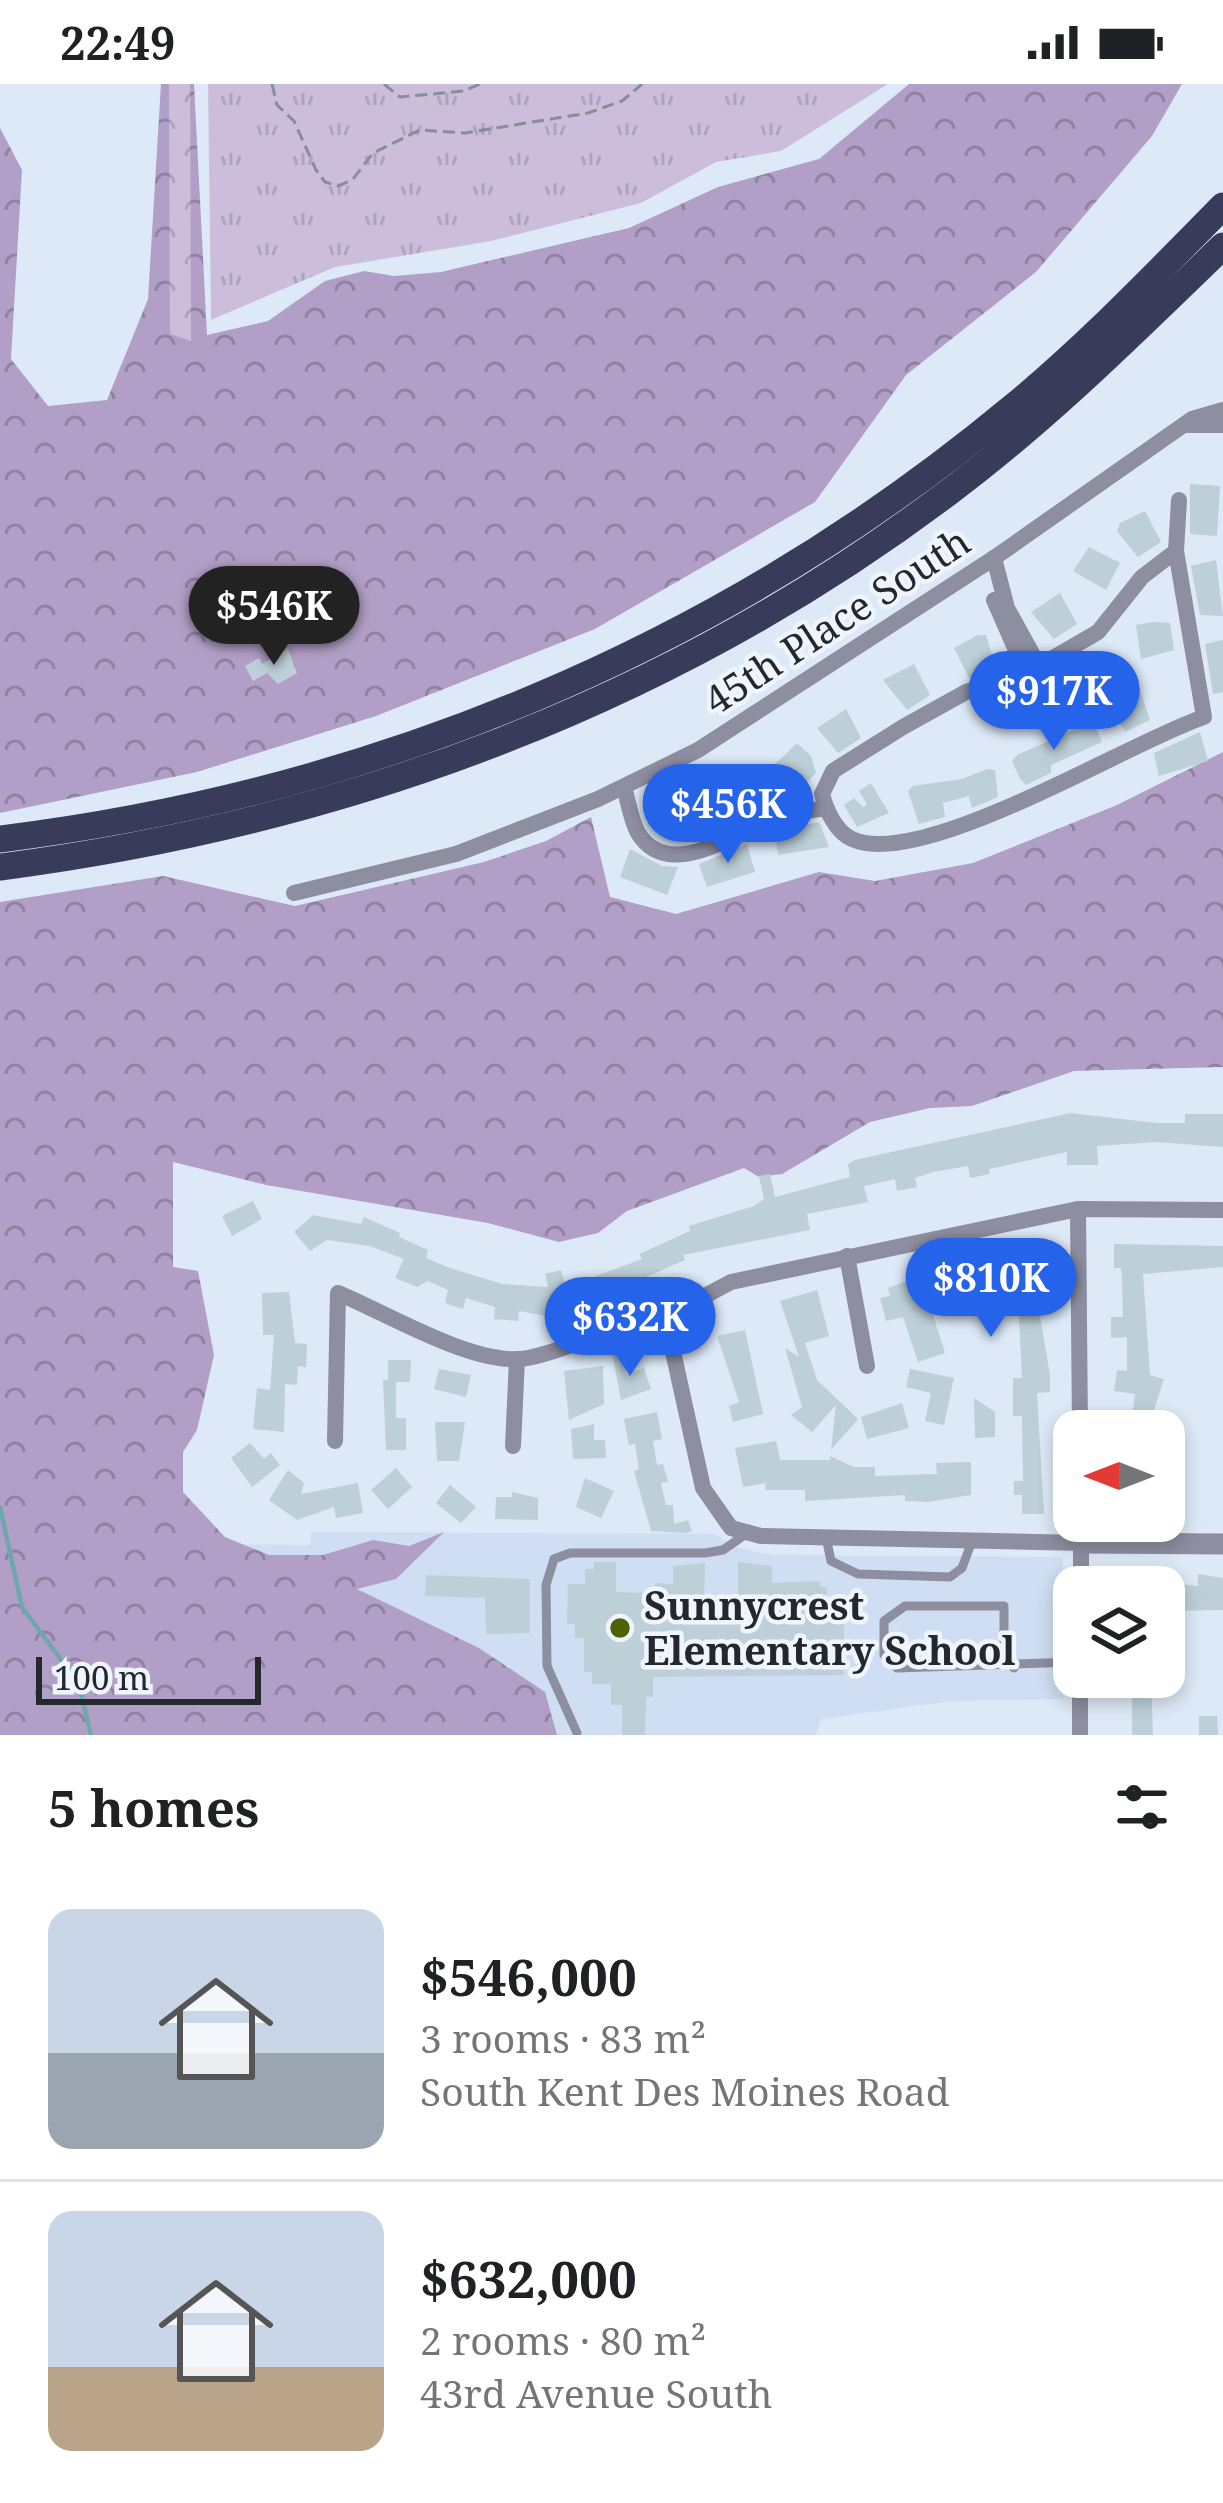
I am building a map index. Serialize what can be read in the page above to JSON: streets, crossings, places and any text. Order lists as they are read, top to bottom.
{
  "streets": {
    "street": ["45th Place South"]
  },
  "places": ["Sunnycrest Elementary School"],
  "scale_bar": "100 m",
  "north": "left",
  "page": {
    "status": "22:49",
    "price": [
      "$546K",
      "$917K",
      "$456K",
      "$810K",
      "$632K"
    ],
    "scale": "100 m",
    "heading": "5 homes",
    "list": [
      {
        "name": "$546,000",
        "note": "3 rooms · 83 m² · South Kent Des Moines Road"
      },
      {
        "name": "$632,000",
        "note": "2 rooms · 80 m² · 43rd Avenue South"
      }
    ]
  }
}
